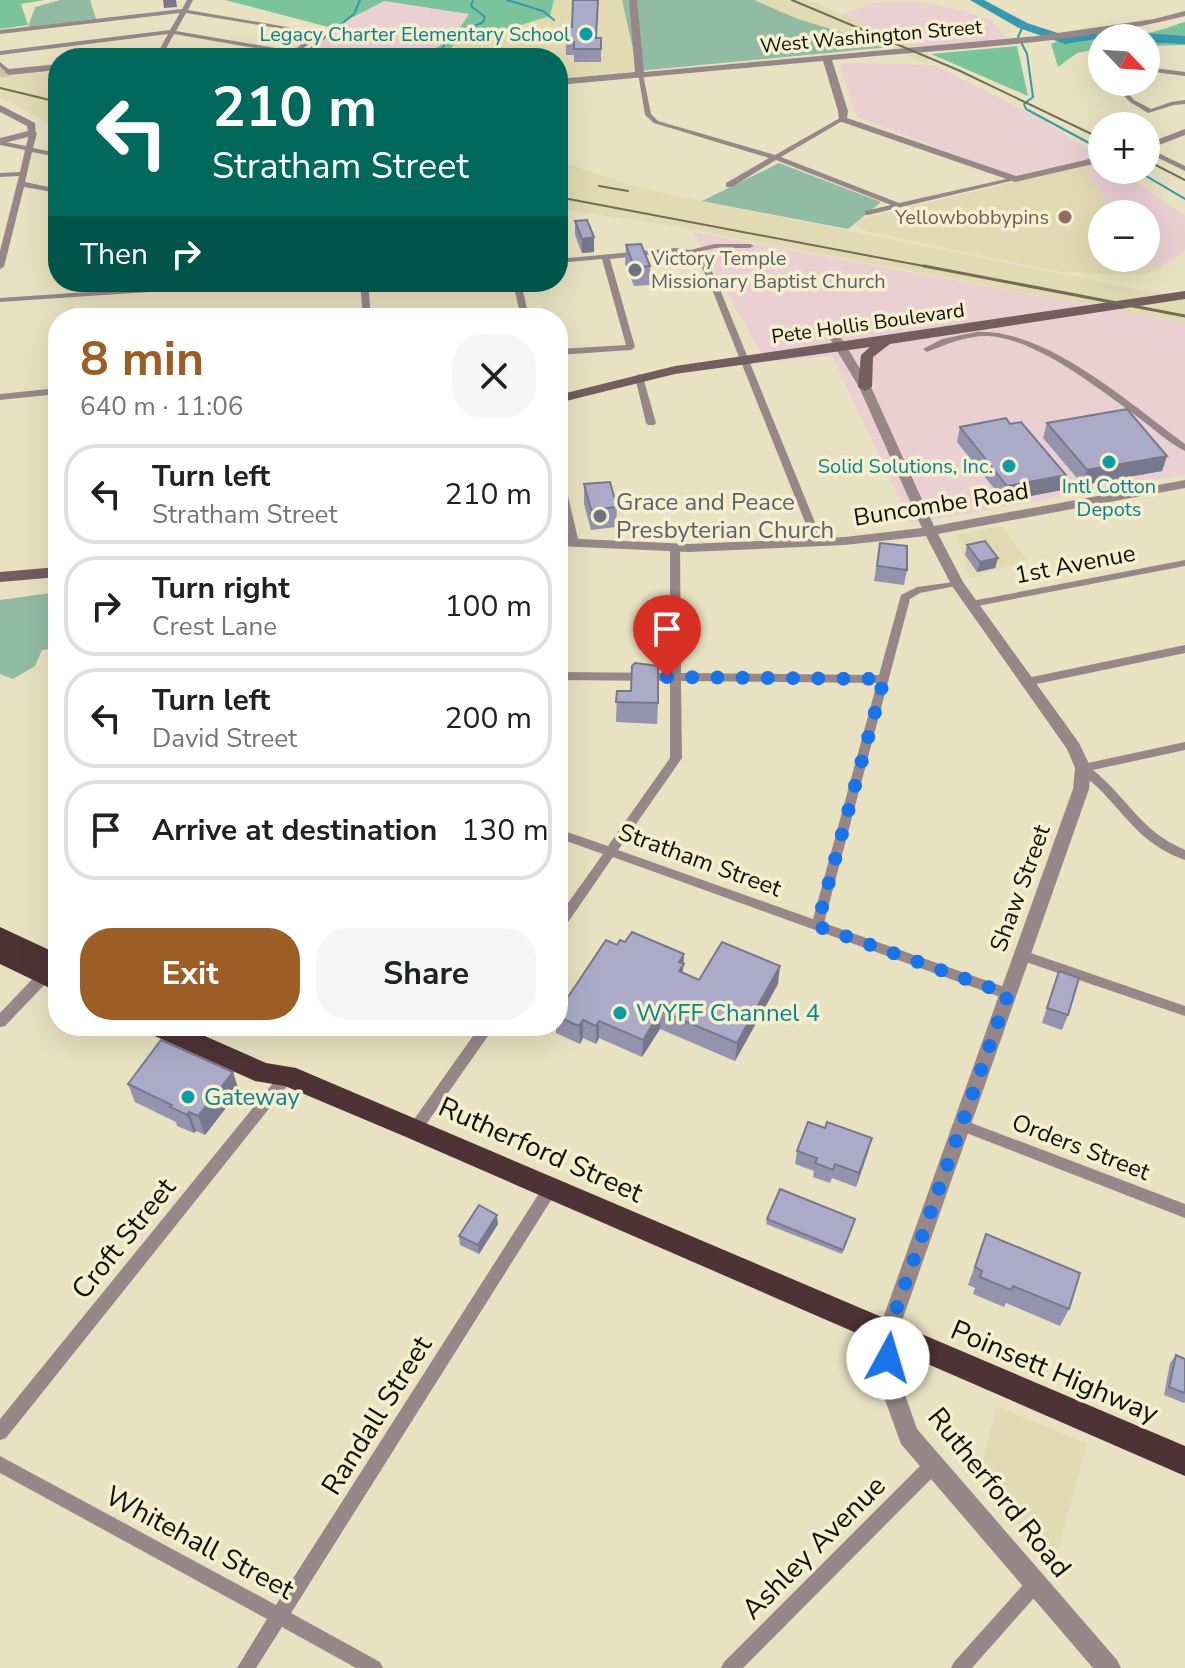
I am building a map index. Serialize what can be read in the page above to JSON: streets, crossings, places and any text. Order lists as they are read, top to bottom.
{
  "streets": {
    "highway": ["Rutherford Street", "Poinsett Highway"],
    "main road": ["Pete Hollis Boulevard"],
    "street": [
      "West Washington Street",
      "Buncombe Road",
      "1st Avenue",
      "Stratham Street",
      "Shaw Street",
      "Orders Street",
      "Croft Street",
      "Randall Street",
      "Rutherford Road",
      "Whitehall Street",
      "Ashley Avenue"
    ]
  },
  "crossings": [
    ["Stratham Street", "Shaw Street"],
    ["Shaw Street", "Orders Street"],
    ["Shaw Street", "Poinsett Highway"],
    ["Shaw Street", "Rutherford Road"],
    ["Rutherford Street", "Croft Street"],
    ["Rutherford Street", "Poinsett Highway"],
    ["Rutherford Street", "Randall Street"],
    ["Poinsett Highway", "Rutherford Road"],
    ["Randall Street", "Whitehall Street"],
    ["Rutherford Road", "Ashley Avenue"]
  ],
  "places": [
    "Legacy Charter Elementary School",
    "Yellowbobbypins",
    "Victory Temple Missionary Baptist Church",
    "Intl Cotton Depots",
    "Solid Solutions, Inc.",
    "Grace and Peace Presbyterian Church",
    "WYFF Channel 4",
    "Gateway"
  ],
  "north": "bottom right",
  "page": {
    "map_buttons": ["+", "−"],
    "turn": ["210 m", "Stratham Street"],
    "then": "Then",
    "heading": ["8 min", "640 m · 11:06"],
    "list": [
      {
        "name": "Turn left",
        "note": "Stratham Street",
        "value": "210 m"
      },
      {
        "name": "Turn right",
        "note": "Crest Lane",
        "value": "100 m"
      },
      {
        "name": "Turn left",
        "note": "David Street",
        "value": "200 m"
      },
      {
        "name": "Arrive at destination",
        "value": "130 m"
      }
    ],
    "buttons": ["Exit", "Share"]
  }
}
